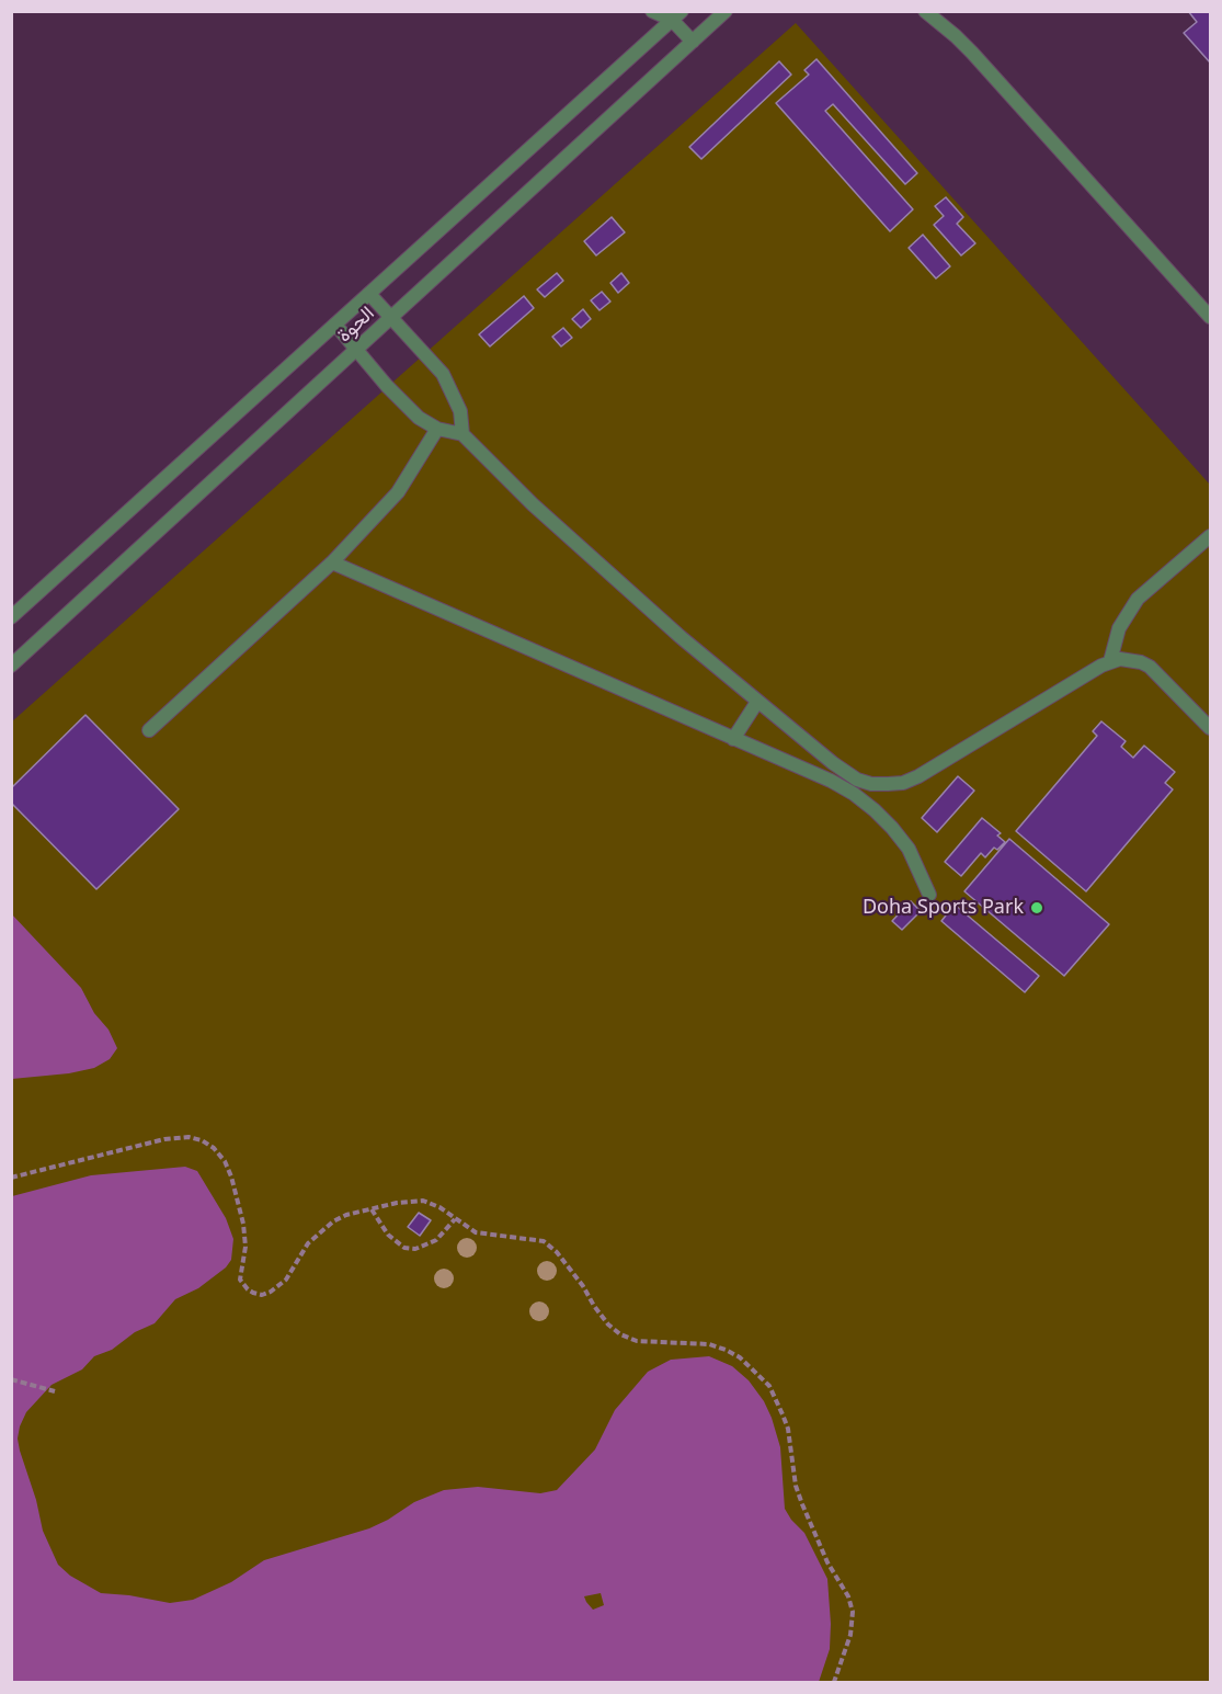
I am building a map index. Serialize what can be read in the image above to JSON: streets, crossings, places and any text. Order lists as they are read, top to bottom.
{
  "streets": {
    "street": ["الحوة"]
  },
  "places": ["Doha Sports Park"]
}
